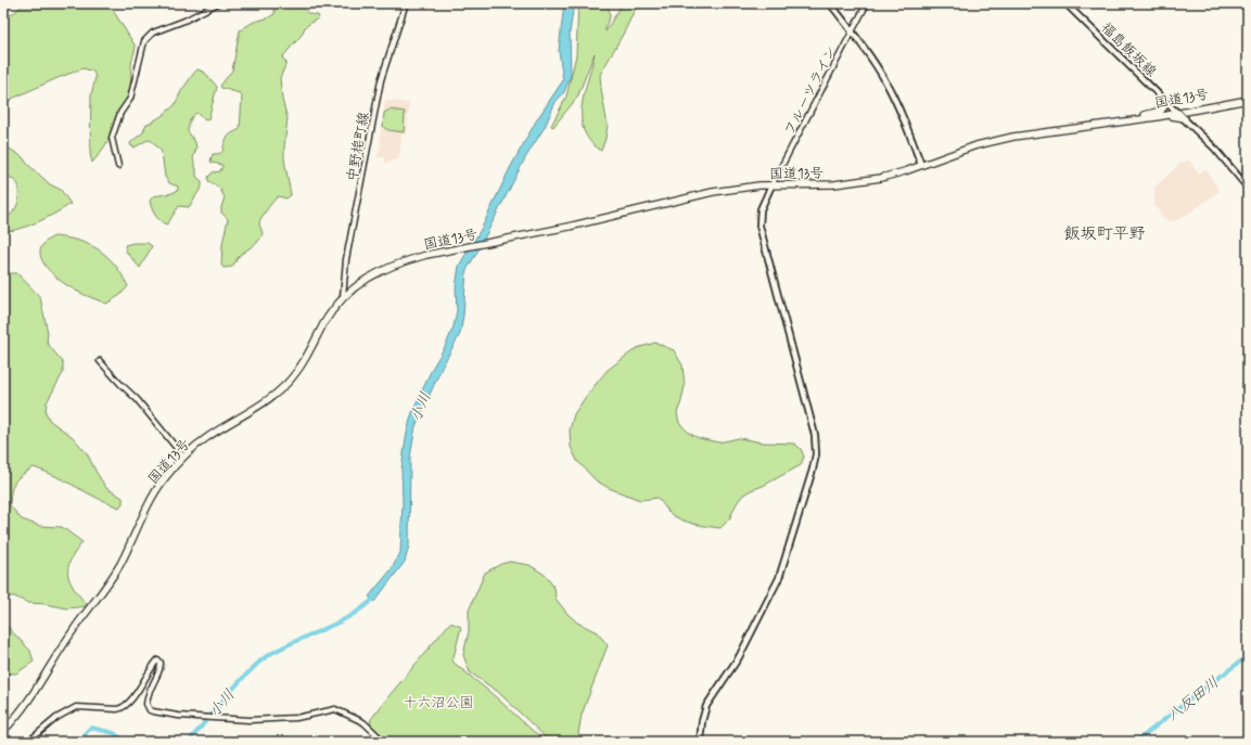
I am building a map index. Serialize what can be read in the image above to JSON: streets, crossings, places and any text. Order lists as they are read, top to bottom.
{
  "streets": {
    "highway": ["国道13号"],
    "main road": ["福島飯坂線"],
    "street": ["フルーツライン", "中野梍町線"]
  },
  "crossings": [
    ["福島飯坂線", "国道13号"],
    ["フルーツライン", "国道13号"],
    ["国道13号", "中野梍町線"]
  ],
  "districts": ["飯坂町平野"],
  "water": ["小川", "八反田川"],
  "parks": ["十六沼公園"]
}
